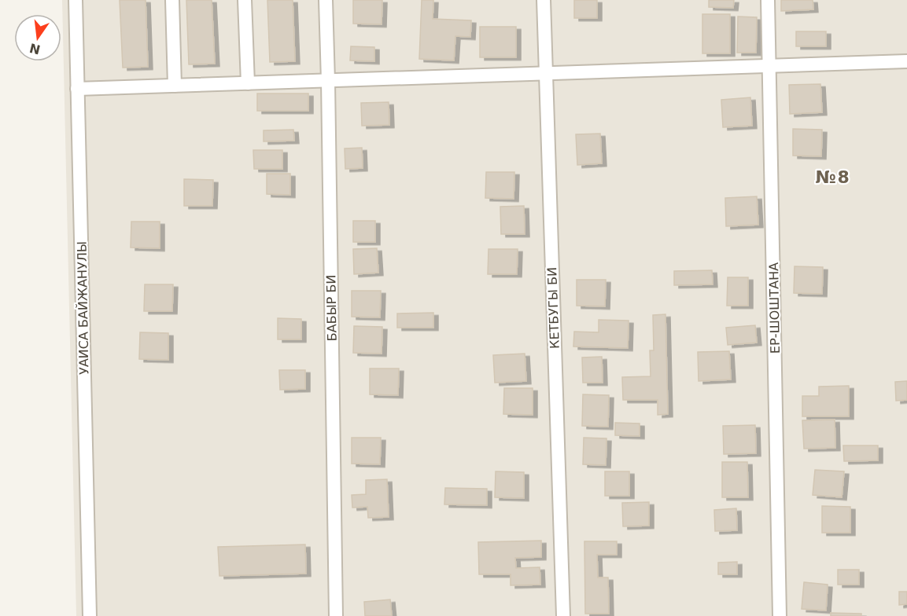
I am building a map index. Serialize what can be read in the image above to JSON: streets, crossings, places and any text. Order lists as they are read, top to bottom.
{
  "streets": {
    "street": [
      "УАИСА БАЙЖАНУЛЫ",
      "БАБЫР БИ",
      "КЕТБУГЫ БИ",
      "ЕР-ШОШТАНА"
    ]
  },
  "districts": ["№8"],
  "north": "bottom"
}
